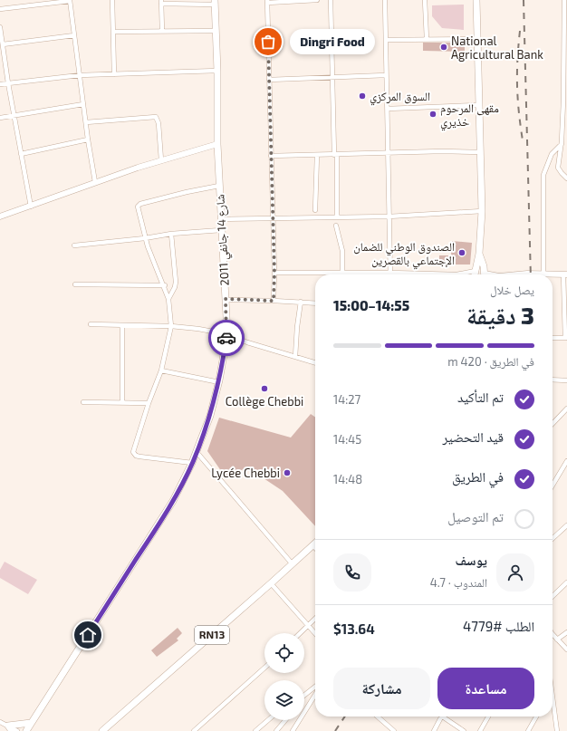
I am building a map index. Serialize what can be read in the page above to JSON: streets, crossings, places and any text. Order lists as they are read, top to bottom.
{
  "streets": {
    "main road": ["شارع 14 جانفي 2011", "RN13"]
  },
  "places": [
    "Dingri Food",
    "National Agricultural Bank",
    "السوق المركزي",
    "مقهى المرحوم خذيري",
    "الصندوق الوطني للضمان الإجتماعي بالقصرين",
    "Collège Chebbi",
    "Lycée Chebbi"
  ],
  "page": {
    "bubble": "Dingri Food",
    "heading": ["3 دقيقة", "يصل خلال", "14:55–15:00"],
    "panel": [
      "يوسف",
      "المندوب · 4.7",
      "الطلب #4779",
      "$13.64"
    ],
    "bar": "في الطريق · 420 m",
    "list": [
      ["تم التأكيد", "14:27"],
      ["قيد التحضير", "14:45"],
      ["في الطريق", "14:48"],
      "تم التوصيل"
    ],
    "buttons": ["مساعدة", "مشاركة"]
  }
}
